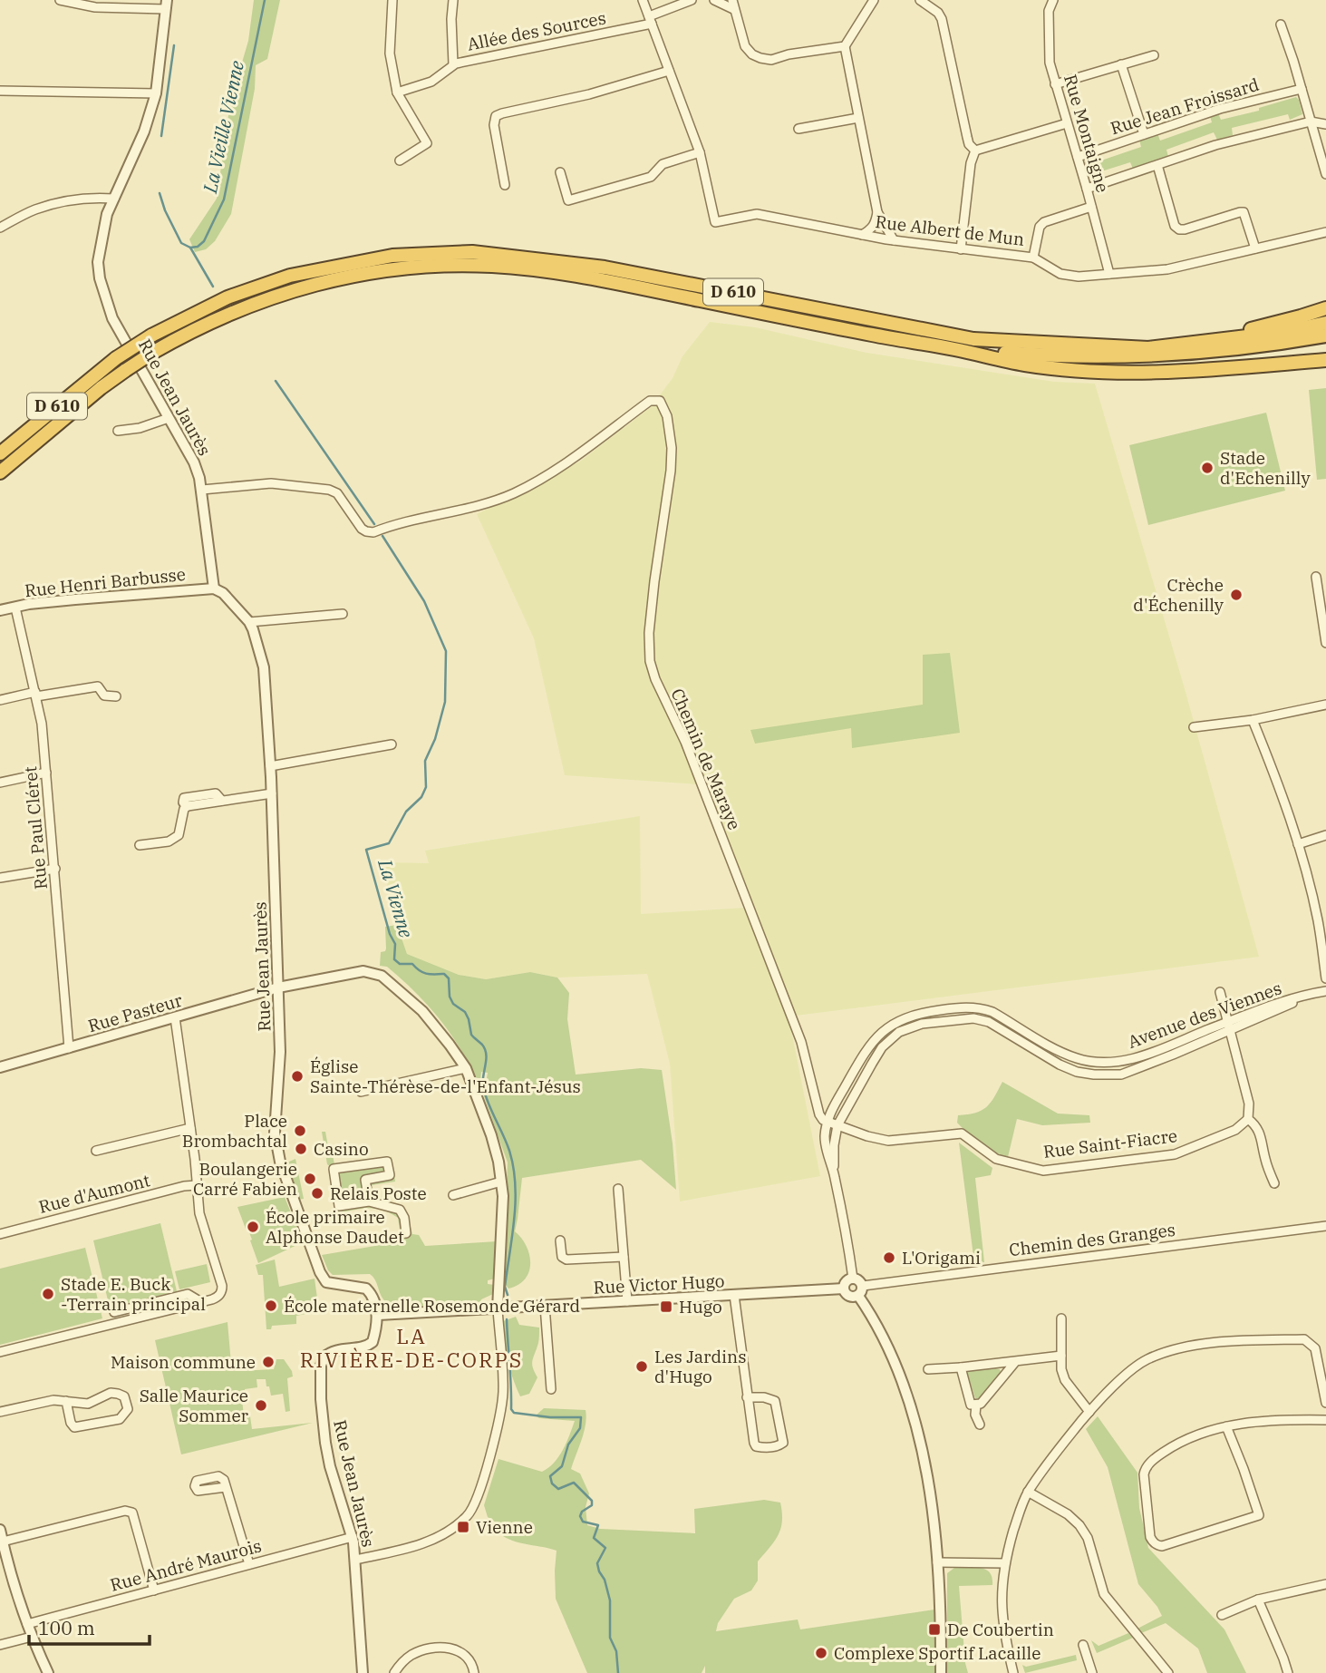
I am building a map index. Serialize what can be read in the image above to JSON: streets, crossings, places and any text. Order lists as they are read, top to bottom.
{
  "streets": {
    "highway": ["D 610"],
    "street": [
      "Allée des Sources",
      "Rue Jean Froissard",
      "Rue Montaigne",
      "Rue Albert de Mun",
      "Rue Jean Jaurès",
      "Rue Henri Barbusse",
      "Chemin de Maraye",
      "Rue Paul Cléret",
      "Rue Pasteur",
      "Avenue des Viennes",
      "Rue Saint-Fiacre",
      "Rue d'Aumont",
      "Chemin des Granges",
      "Rue Victor Hugo",
      "Rue André Maurois"
    ]
  },
  "crossings": [
    ["Rue Jean Froissard", "Rue Montaigne"],
    ["Rue Montaigne", "Rue Albert de Mun"],
    ["Rue Jean Jaurès", "Rue Henri Barbusse"],
    ["Rue Jean Jaurès", "Chemin de Maraye"],
    ["Rue Jean Jaurès", "Rue Pasteur"],
    ["Rue Jean Jaurès", "Rue Victor Hugo"],
    ["Rue Jean Jaurès", "Rue André Maurois"],
    ["Rue Henri Barbusse", "Rue Paul Cléret"],
    ["Chemin de Maraye", "Avenue des Viennes"],
    ["Chemin de Maraye", "Rue Saint-Fiacre"],
    ["Rue Paul Cléret", "Rue Pasteur"],
    ["Avenue des Viennes", "Rue Saint-Fiacre"],
    ["Avenue des Viennes", "Chemin des Granges"],
    ["Avenue des Viennes", "Rue Victor Hugo"],
    ["Chemin des Granges", "Rue Victor Hugo"]
  ],
  "districts": ["LA RIVIÈRE-DE-CORPS"],
  "water": ["La Vieille Vienne", "La Vienne"],
  "places": {
    "other": [
      "Stade d'Echenilly",
      "Crèche d'Échenilly",
      "Église Sainte-Thérèse-de-l'Enfant-Jésus",
      "Place Brombachtal",
      "Casino",
      "Boulangerie Carré Fabien",
      "Relais Poste",
      "École primaire Alphonse Daudet",
      "L'Origami",
      "Stade E. Buck -Terrain principal",
      "École maternelle Rosemonde Gérard",
      "Maison commune",
      "Les Jardins d'Hugo",
      "Salle Maurice Sommer",
      "Complexe Sportif Lacaille"
    ],
    "transit": ["Hugo", "Vienne", "De Coubertin"]
  },
  "scale_bar": "100 m"
}
